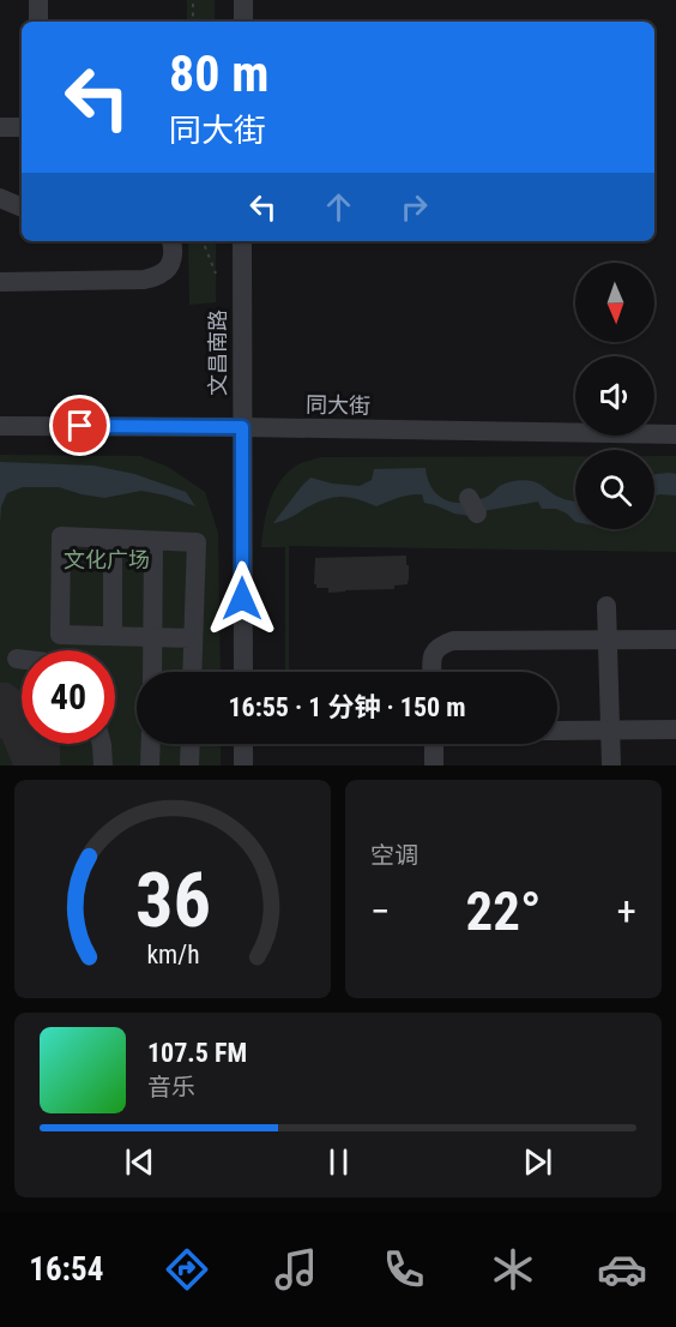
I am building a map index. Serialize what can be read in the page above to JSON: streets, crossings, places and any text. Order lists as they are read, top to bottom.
{
  "streets": {
    "street": ["文昌南路", "同大街"]
  },
  "crossings": [
    ["文昌南路", "同大街"]
  ],
  "parks": ["文化广场"],
  "north": "bottom",
  "page": {
    "turn": ["80 m", "同大街"],
    "limit": "40",
    "trip": "16:55 · 1 分钟 · 150 m",
    "tile": "空调",
    "heat": ["−", "22°", "+"],
    "song": ["107.5 FM", "音乐"],
    "tabs": "16:54",
    "gauge": ["36", "km/h"]
  }
}
